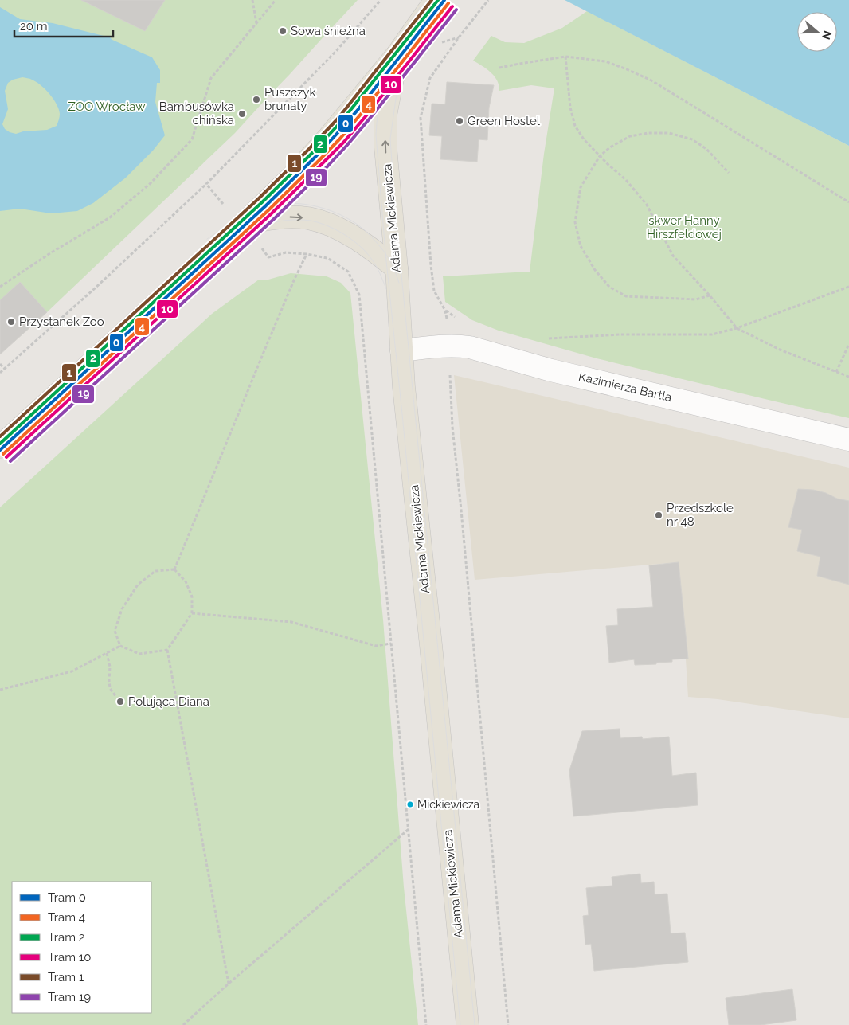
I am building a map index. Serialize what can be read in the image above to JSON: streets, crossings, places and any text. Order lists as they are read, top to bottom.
{
  "streets": {
    "main road": ["Adama Mickiewicza"],
    "street": ["Kazimierza Bartla"]
  },
  "crossings": [
    ["Adama Mickiewicza", "Kazimierza Bartla"]
  ],
  "parks": ["ZOO Wrocław", "skwer Hanny Hirszfeldowej"],
  "places": [
    "Sowa śnieżna",
    "Puszczyk brunaty",
    "Bambusówka chińska",
    "Green Hostel",
    "Przystanek Zoo",
    "Przedszkole nr 48",
    "Polująca Diana",
    "Mickiewicza"
  ],
  "lines": [
    "tram line 0",
    "tram line 2",
    "tram line 1",
    "tram line 4",
    "tram line 10",
    "tram line 19"
  ],
  "legend": [
    "Tram 0",
    "Tram 4",
    "Tram 2",
    "Tram 10",
    "Tram 1",
    "Tram 19"
  ],
  "scale_bar": "20 m",
  "north": "right"
}
